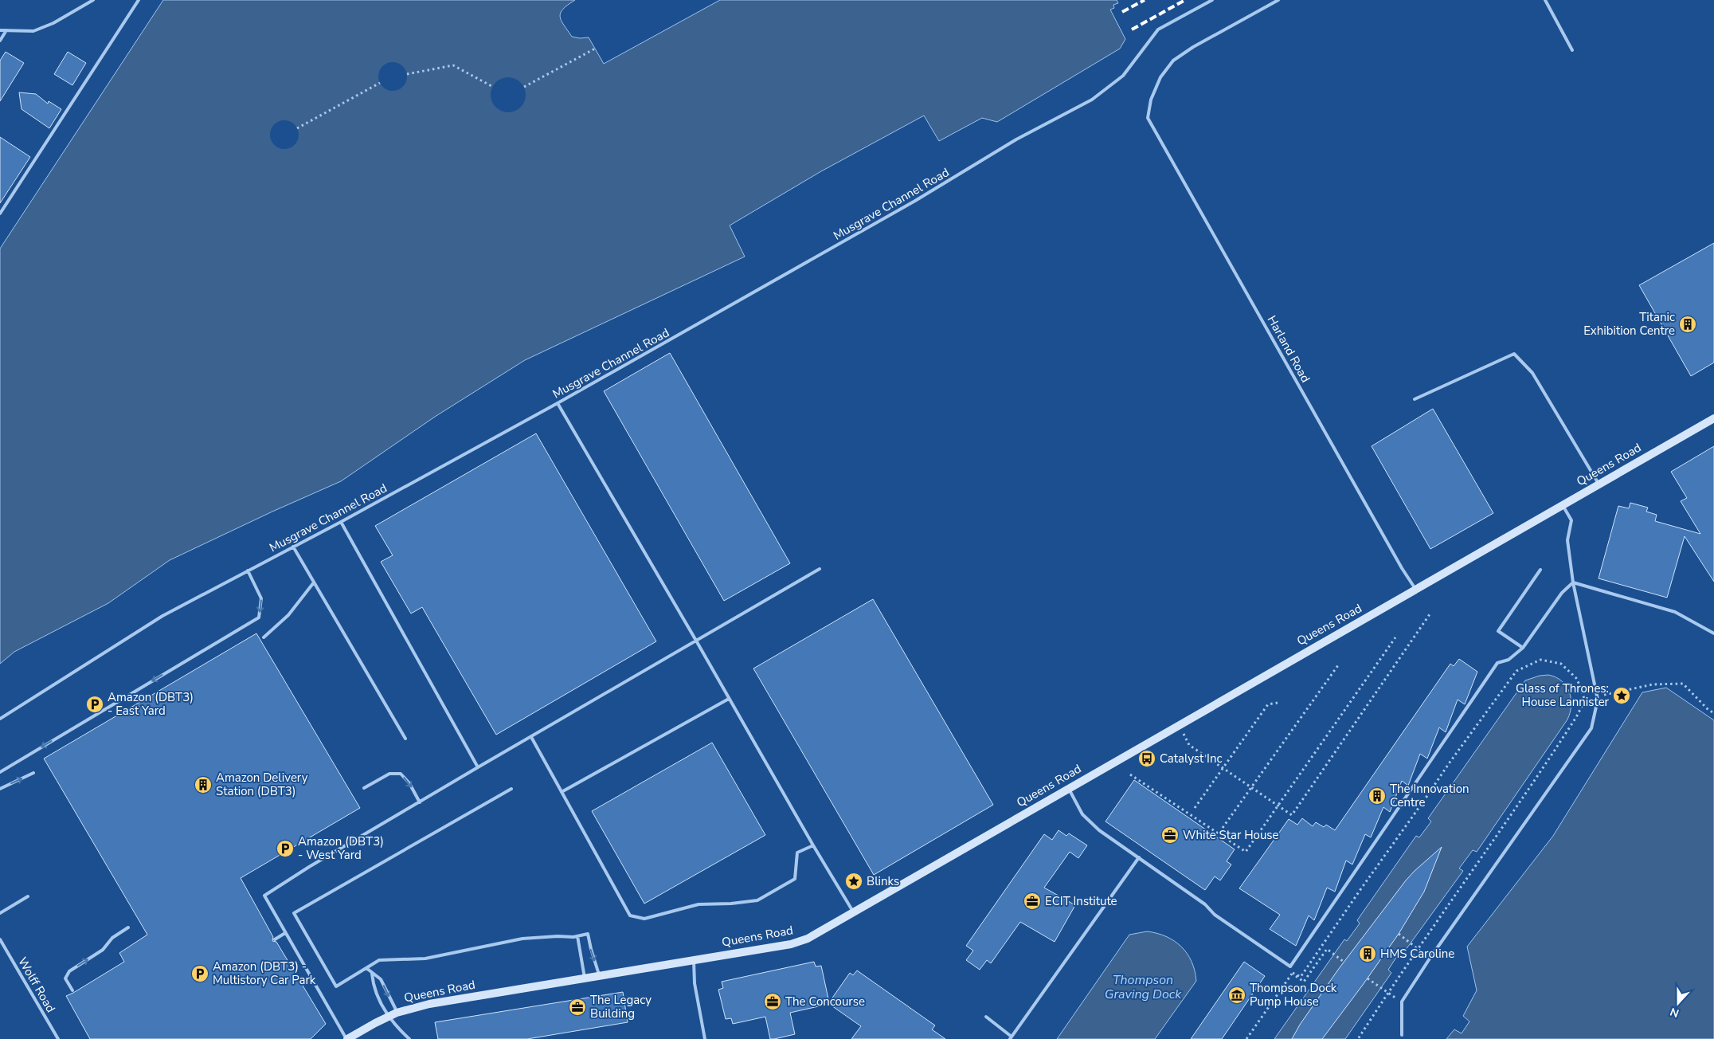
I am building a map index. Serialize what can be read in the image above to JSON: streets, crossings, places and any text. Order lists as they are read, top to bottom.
{
  "streets": {
    "street": ["Queens Road"],
    "lane": ["Musgrave Channel Road", "Harland Road", "Wolff Road"]
  },
  "crossings": [
    ["Harland Road", "Queens Road"]
  ],
  "water": ["Thompson Graving Dock"],
  "places": {
    "building": [
      "Titanic Exhibition Centre",
      "Amazon Delivery Station (DBT3)",
      "The Innovation Centre",
      "HMS Caroline"
    ],
    "place": ["Glass of Thrones: House Lannister", "Blinks"],
    "parking": ["Amazon (DBT3) - East Yard", "Amazon (DBT3) - West Yard", "Amazon (DBT3) - Multistory Car Park"],
    "bus stop": ["Catalyst Inc"],
    "office": [
      "White Star House",
      "ECIT Institute",
      "The Concourse",
      "The Legacy Building"
    ],
    "museum": ["Thompson Dock Pump House"]
  },
  "north": "bottom"
}
